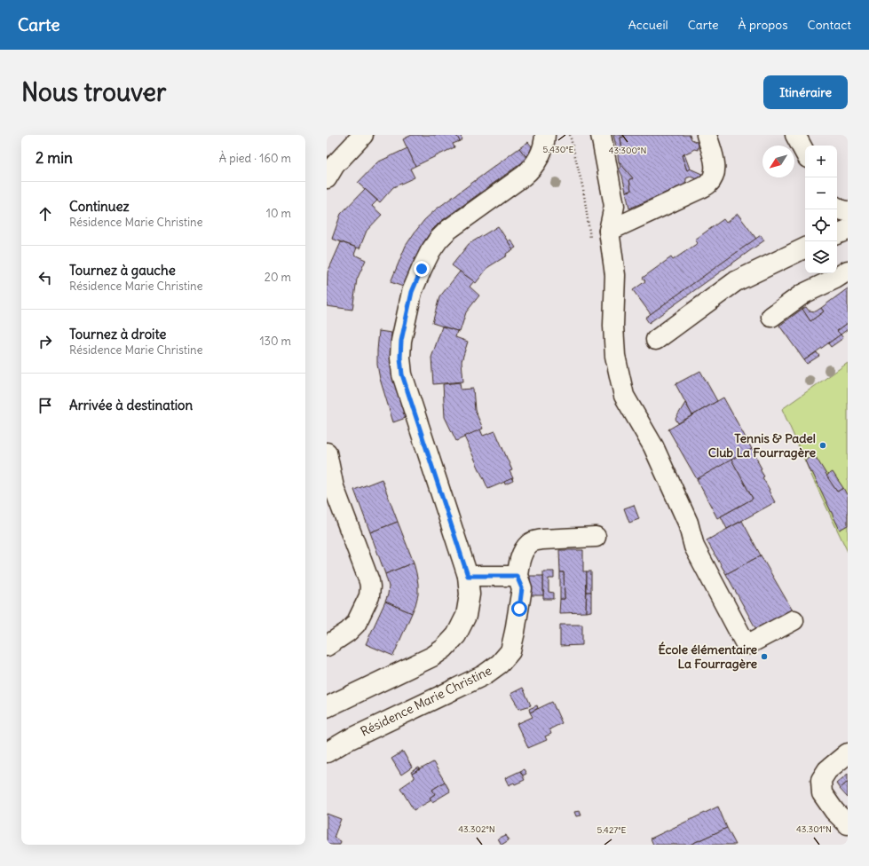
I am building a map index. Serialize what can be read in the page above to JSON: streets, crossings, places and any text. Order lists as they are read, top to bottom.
{
  "streets": {
    "street": ["Résidence Marie Christine"]
  },
  "places": ["Tennis & Padel Club La Fourragère", "École élémentaire La Fourragère"],
  "north": "bottom left",
  "page": {
    "header": "Carte",
    "nav": [
      "Accueil",
      "Carte",
      "À propos",
      "Contact"
    ],
    "buttons": "Itinéraire",
    "title": "Nous trouver",
    "heading": ["2 min", "À pied · 160 m"],
    "map_buttons": ["+", "−"],
    "list": [
      ["Continuez", "Résidence Marie Christine", "10 m"],
      ["Tournez à gauche", "Résidence Marie Christine", "20 m"],
      ["Tournez à droite", "Résidence Marie Christine", "130 m"],
      "Arrivée à destination"
    ]
  },
  "coordinates": [
    "5.430°E",
    "43.300°N",
    "43.302°N",
    "43.301°N",
    "5.427°E"
  ]
}
